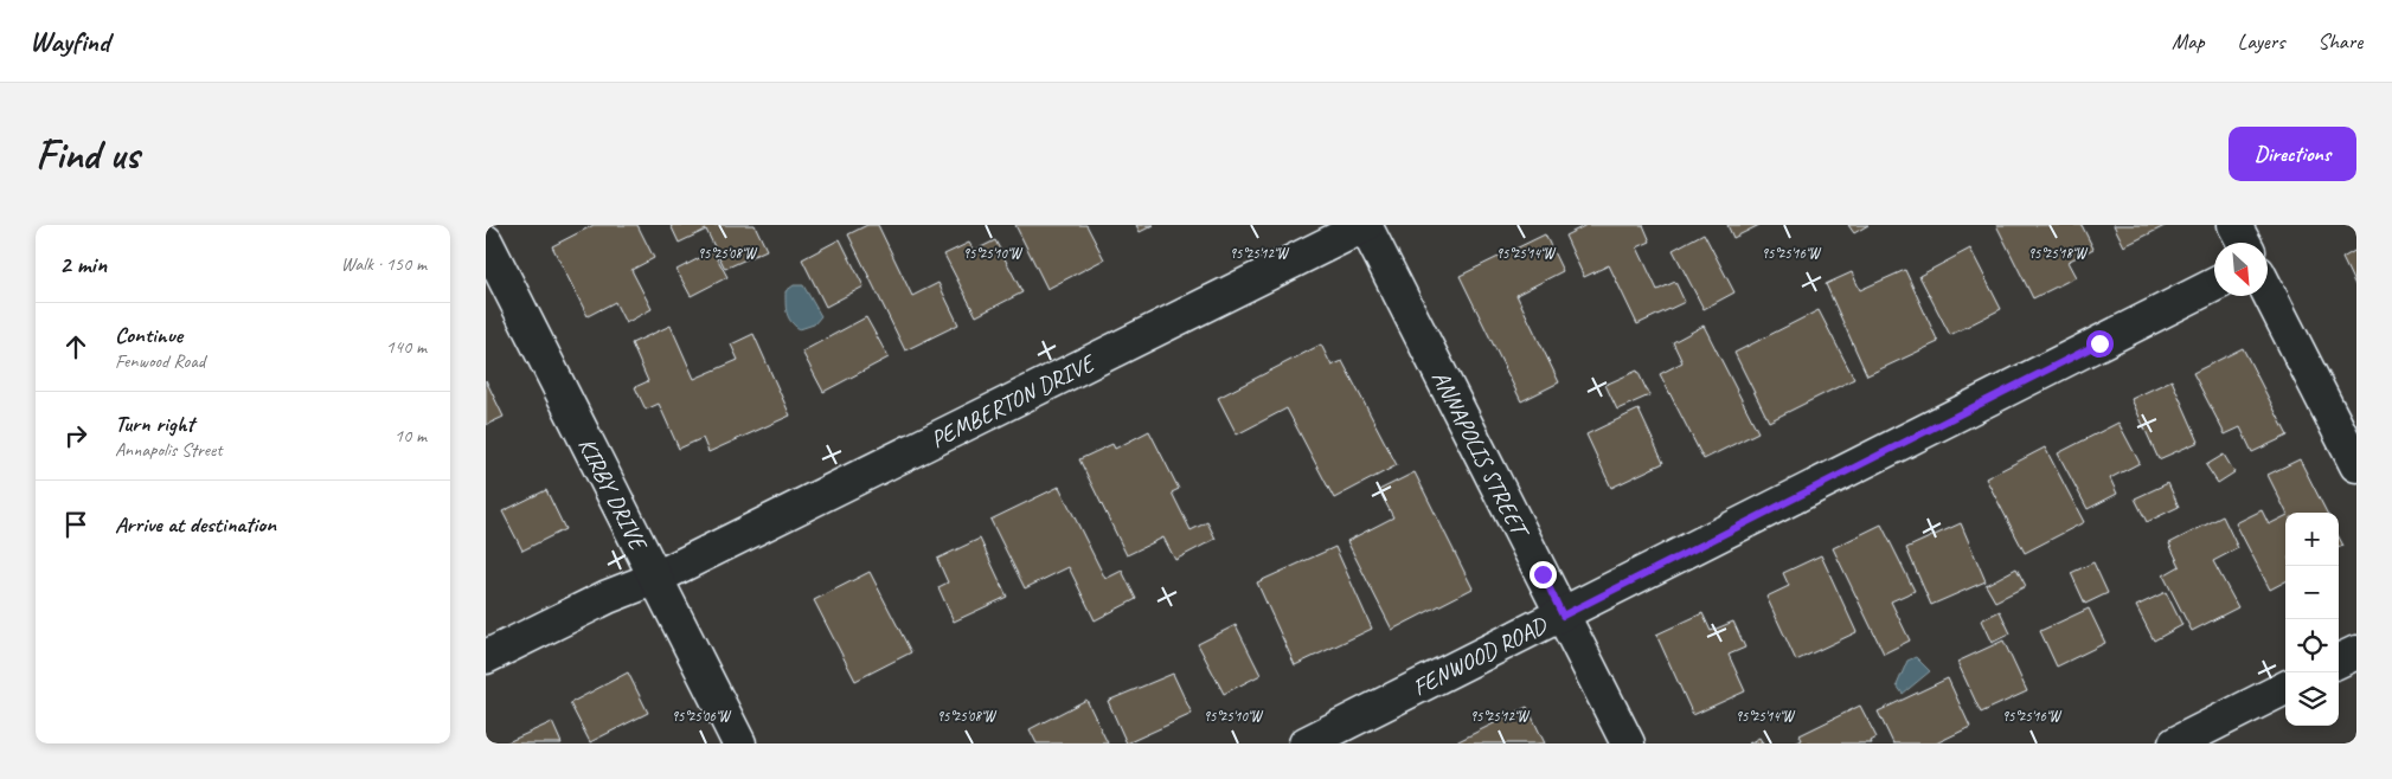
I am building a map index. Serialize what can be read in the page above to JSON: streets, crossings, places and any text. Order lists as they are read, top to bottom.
{
  "streets": {
    "street": [
      "PEMBERTON DRIVE",
      "ANNAPOLIS STREET",
      "KIRBY DRIVE",
      "FENWOOD ROAD"
    ]
  },
  "crossings": [
    ["PEMBERTON DRIVE", "ANNAPOLIS STREET"],
    ["PEMBERTON DRIVE", "KIRBY DRIVE"],
    ["ANNAPOLIS STREET", "FENWOOD ROAD"]
  ],
  "north": "bottom right",
  "page": {
    "header": "Wayfind",
    "nav": ["Map", "Layers", "Share"],
    "buttons": "Directions",
    "title": "Find us",
    "heading": ["2 min", "Walk · 150 m"],
    "list": [
      ["Continue", "Fenwood Road", "140 m"],
      ["Turn right", "Annapolis Street", "10 m"],
      "Arrive at destination"
    ],
    "map_buttons": ["+", "−"]
  },
  "coordinates": [
    "95°25'08\"W",
    "95°25'10\"W",
    "95°25'12\"W",
    "95°25'14\"W",
    "95°25'16\"W",
    "95°25'18\"W",
    "95°25'06\"W"
  ]
}
